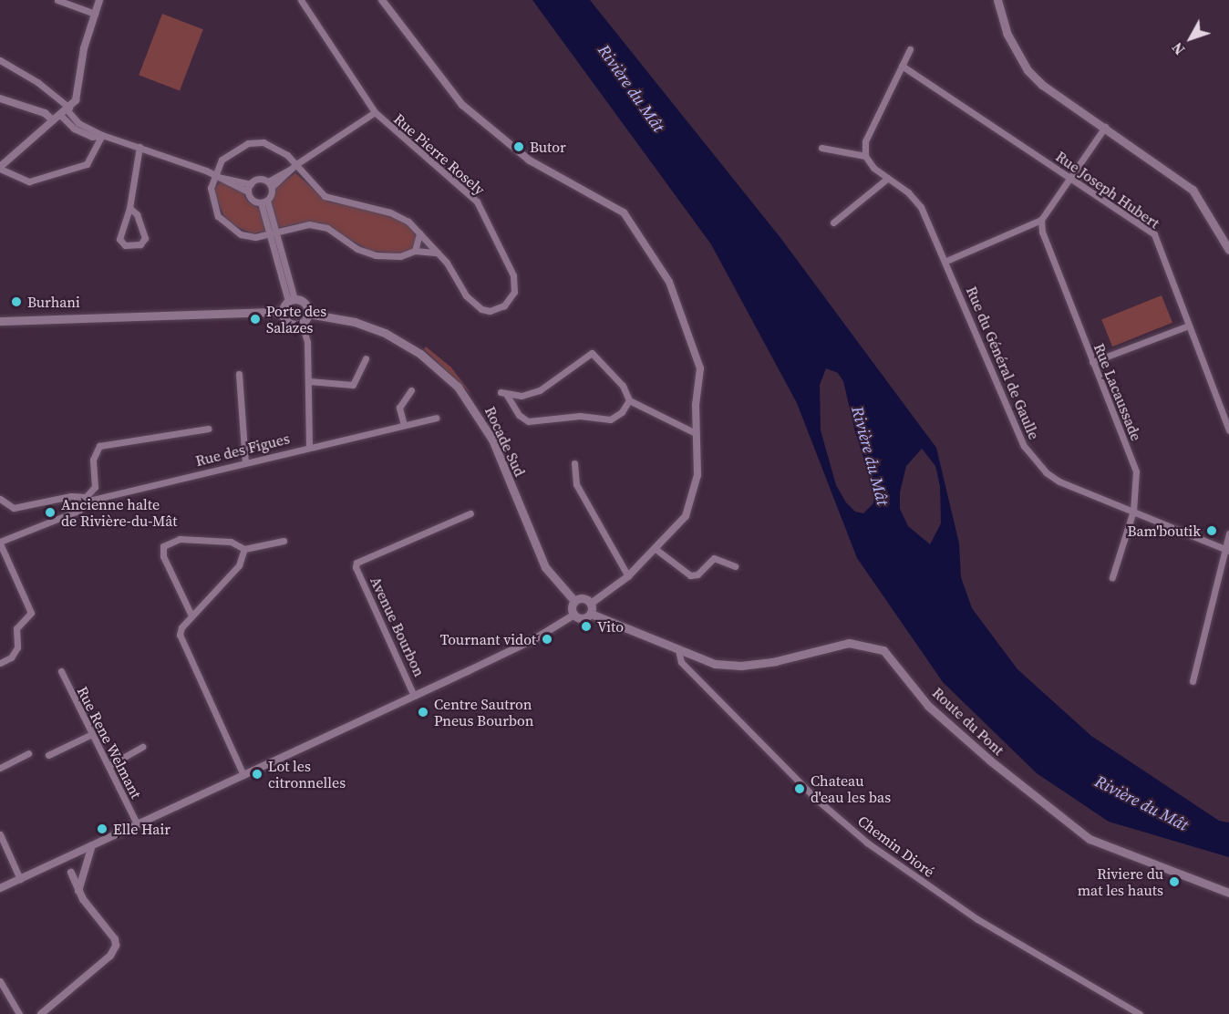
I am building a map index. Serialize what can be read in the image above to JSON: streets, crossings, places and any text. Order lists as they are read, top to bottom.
{
  "streets": {
    "main road": ["Rocade Sud", "Route du Pont"],
    "street": [
      "Rue Pierre Rosely",
      "Rue Joseph Hubert",
      "Rue du Général de Gaulle",
      "Rue Lacaussade",
      "Rue des Figues",
      "Avenue Bourbon",
      "Rue Rene Welmant",
      "Chemin Dioré"
    ]
  },
  "crossings": [
    ["Rue du Général de Gaulle", "Rue Lacaussade"],
    ["Rocade Sud", "Avenue Bourbon"],
    ["Rocade Sud", "Route du Pont"],
    ["Avenue Bourbon", "Route du Pont"],
    ["Avenue Bourbon", "Rue Rene Welmant"],
    ["Route du Pont", "Chemin Dioré"]
  ],
  "water": ["Rivière du Mât"],
  "places": [
    "Butor",
    "Burhani",
    "Porte des Salazes",
    "Ancienne halte de Rivière-du-Mât",
    "Bam'boutik",
    "Vito",
    "Tournant vidot",
    "Centre Sautron Pneus Bourbon",
    "Lot les citronnelles",
    "Chateau d'eau les bas",
    "Elle Hair",
    "Riviere du mat les hauts"
  ],
  "north": "bottom left"
}
